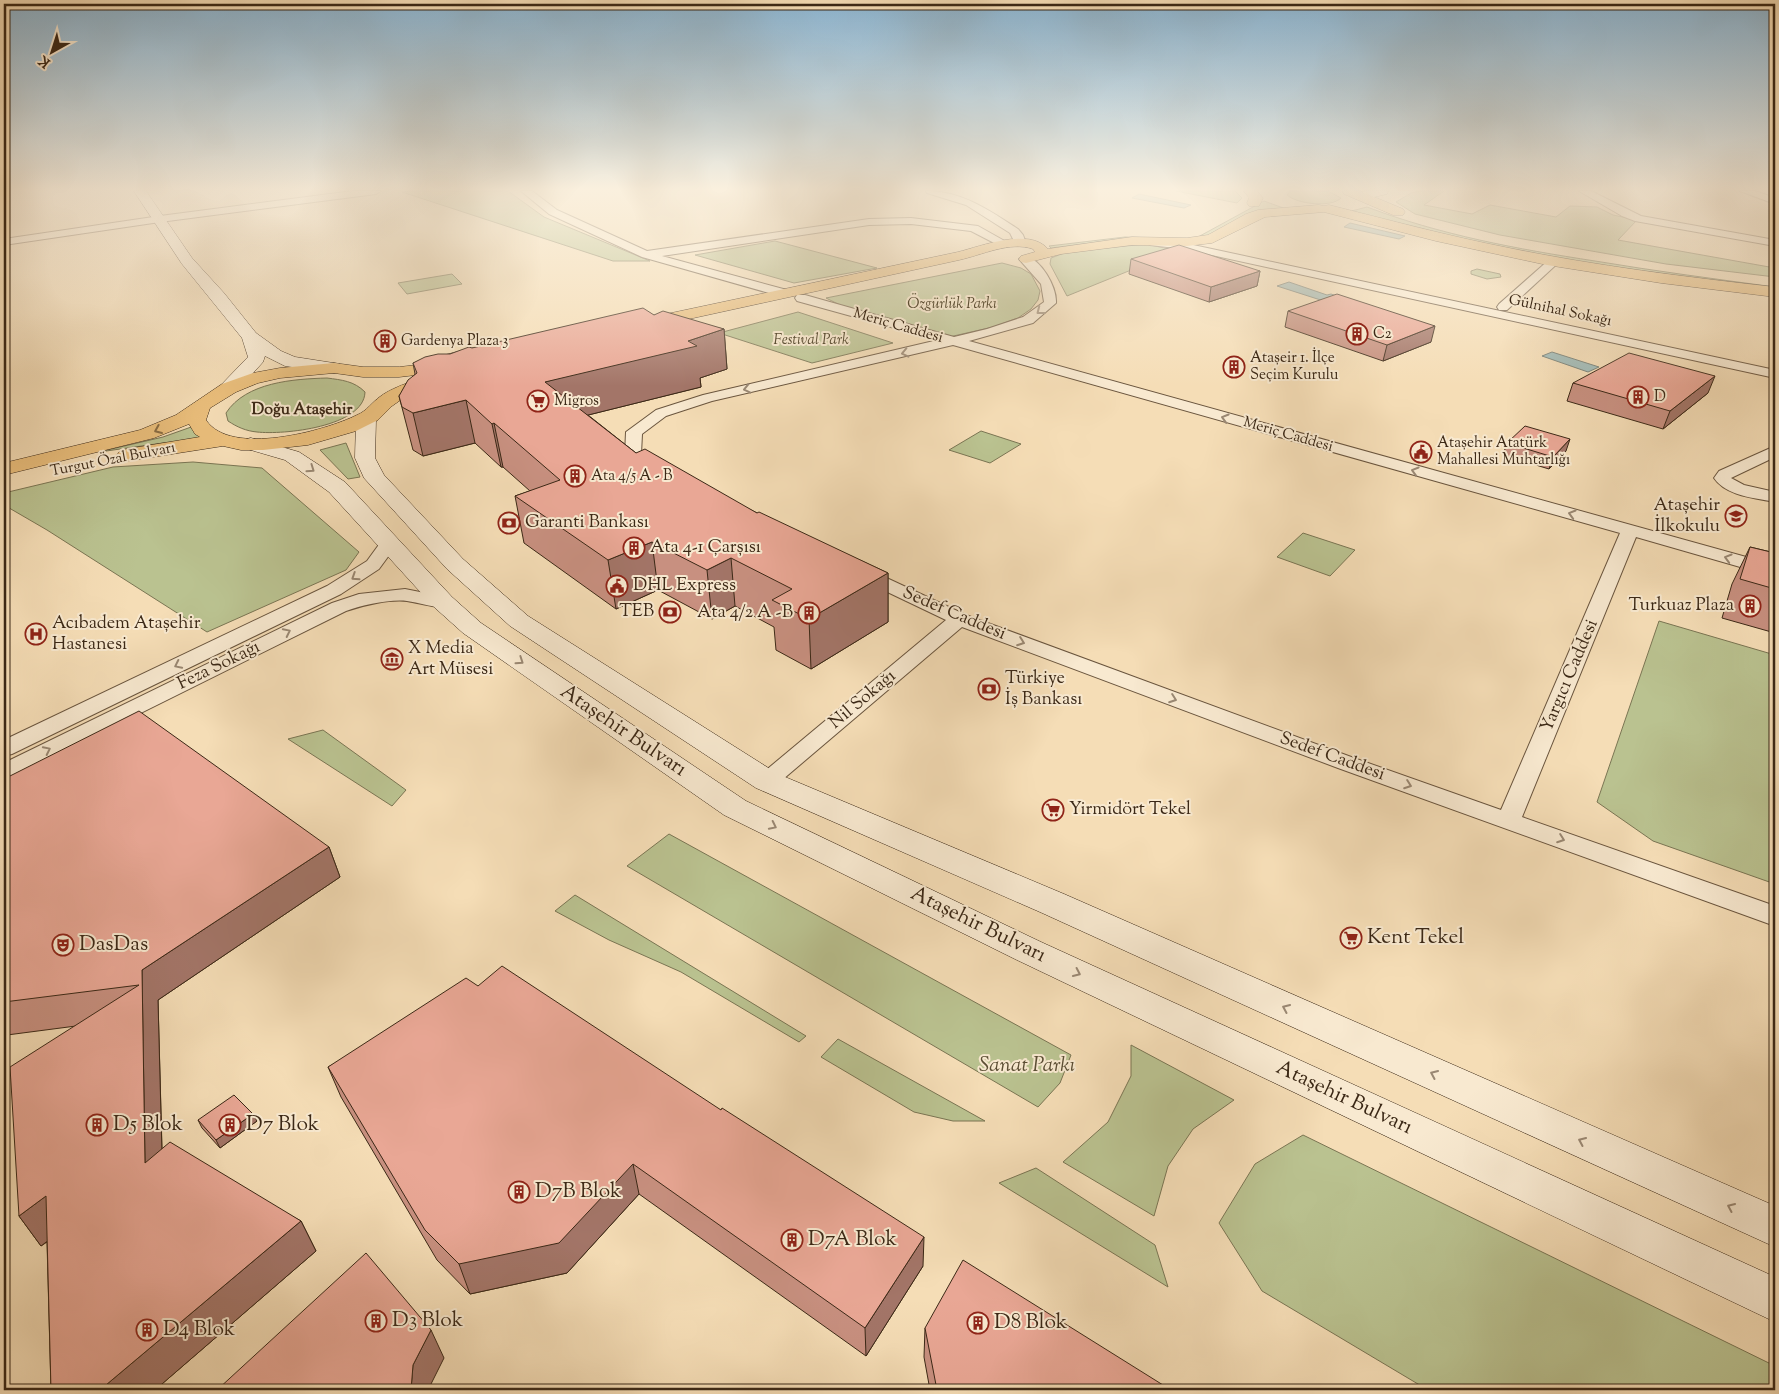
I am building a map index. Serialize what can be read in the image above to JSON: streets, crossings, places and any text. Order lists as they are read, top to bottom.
{
  "streets": {
    "main road": ["Turgut Özal Bulvarı", "Ataşehir Bulvarı"],
    "street": [
      "Gülnihal Sokağı",
      "Meriç Caddesi",
      "Sedef Caddesi",
      "Feza Sokağı",
      "Yargıcı Caddesi",
      "Nil Sokağı"
    ]
  },
  "crossings": [
    ["Meriç Caddesi", "Yargıcı Caddesi"],
    ["Turgut Özal Bulvarı", "Ataşehir Bulvarı"],
    ["Sedef Caddesi", "Yargıcı Caddesi"],
    ["Sedef Caddesi", "Nil Sokağı"],
    ["Feza Sokağı", "Ataşehir Bulvarı"],
    ["Nil Sokağı", "Ataşehir Bulvarı"]
  ],
  "one_way": ["Meriç Caddesi", "Sedef Caddesi"],
  "districts": ["Doğu Ataşehir"],
  "parks": ["Özgürlük Parkı", "Festival Park", "Sanat Parkı"],
  "places": {
    "building": [
      "C2",
      "Gardenya Plaza 3",
      "Ataşeir 1. İlçe Seçim Kurulu",
      "D",
      "Ata 4/5 A - B",
      "Ata 4-1 Çarşısı",
      "Turkuaz Plaza",
      "Ata 4/2 A -B",
      "D5 Blok",
      "D7 Blok",
      "D7B Blok",
      "D7A Blok",
      "D3 Blok",
      "D8 Blok",
      "D4 Blok"
    ],
    "supermarket": ["Migros", "Yirmidört Tekel", "Kent Tekel"],
    "public building": ["Ataşehir Atatürk Mahallesi Muhtarlığı", "DHL Express"],
    "school or university": ["Ataşehir İlkokulu"],
    "bank": ["Garanti Bankası", "TEB", "Türkiye İş Bankası"],
    "hospital": ["Acıbadem Ataşehir Hastanesi"],
    "museum": ["X Media Art Müsesi"],
    "theatre": ["DasDas"]
  },
  "north": "bottom left"
}
